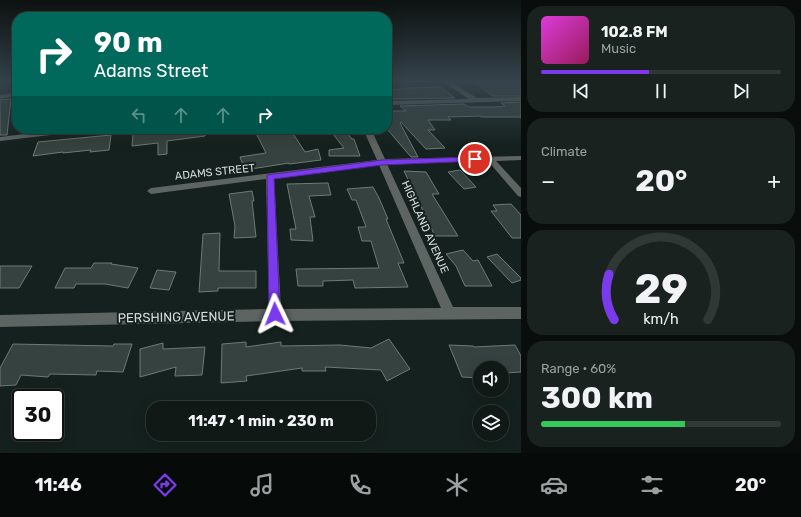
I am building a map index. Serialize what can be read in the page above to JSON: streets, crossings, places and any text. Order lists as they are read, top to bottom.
{
  "streets": {
    "street": ["ADAMS STREET", "HIGHLAND AVENUE", "PERSHING AVENUE"]
  },
  "crossings": [
    ["ADAMS STREET", "HIGHLAND AVENUE"],
    ["HIGHLAND AVENUE", "PERSHING AVENUE"]
  ],
  "page": {
    "turn": ["90 m", "Adams Street"],
    "song": ["102.8 FM", "Music"],
    "tile": [
      "Climate",
      ["Range · 60%", "300 km"]
    ],
    "heat": ["−", "20°", "+"],
    "limit": "30",
    "trip": "11:47 · 1 min · 230 m",
    "tabs": ["11:46", "20°"],
    "gauge": ["29", "km/h"]
  }
}
